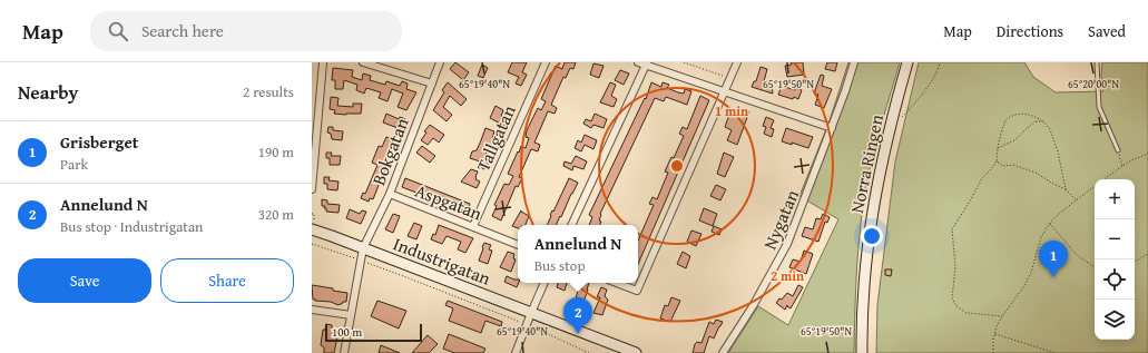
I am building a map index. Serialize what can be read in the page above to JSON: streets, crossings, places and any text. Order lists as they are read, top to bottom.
{
  "streets": {
    "street": [
      "Tallgatan",
      "Bokgatan",
      "Norra Ringen",
      "Aspgatan",
      "Nygatan",
      "Industrigatan"
    ]
  },
  "crossings": [
    ["Tallgatan", "Aspgatan"],
    ["Bokgatan", "Aspgatan"],
    ["Bokgatan", "Industrigatan"]
  ],
  "scale_bar": "100 m",
  "page": {
    "header": "Map",
    "search": "Search here",
    "nav": ["Map", "Directions", "Saved"],
    "heading": ["Nearby", "2 results"],
    "list": [
      {
        "mark": "1",
        "name": "Grisberget",
        "note": "Park",
        "value": "190 m"
      },
      {
        "mark": "2",
        "name": "Annelund N",
        "note": "Bus stop · Industrigatan",
        "value": "320 m"
      }
    ],
    "map_buttons": ["+", "−"],
    "popup": ["Annelund N", "Bus stop"],
    "pins": ["1", "2"],
    "buttons": ["Save", "Share"],
    "scale": "100 m"
  },
  "coordinates": ["65°19'40\"N", "65°19'50\"N", "65°20'00\"N"],
  "rings": ["1 min", "2 min"]
}
